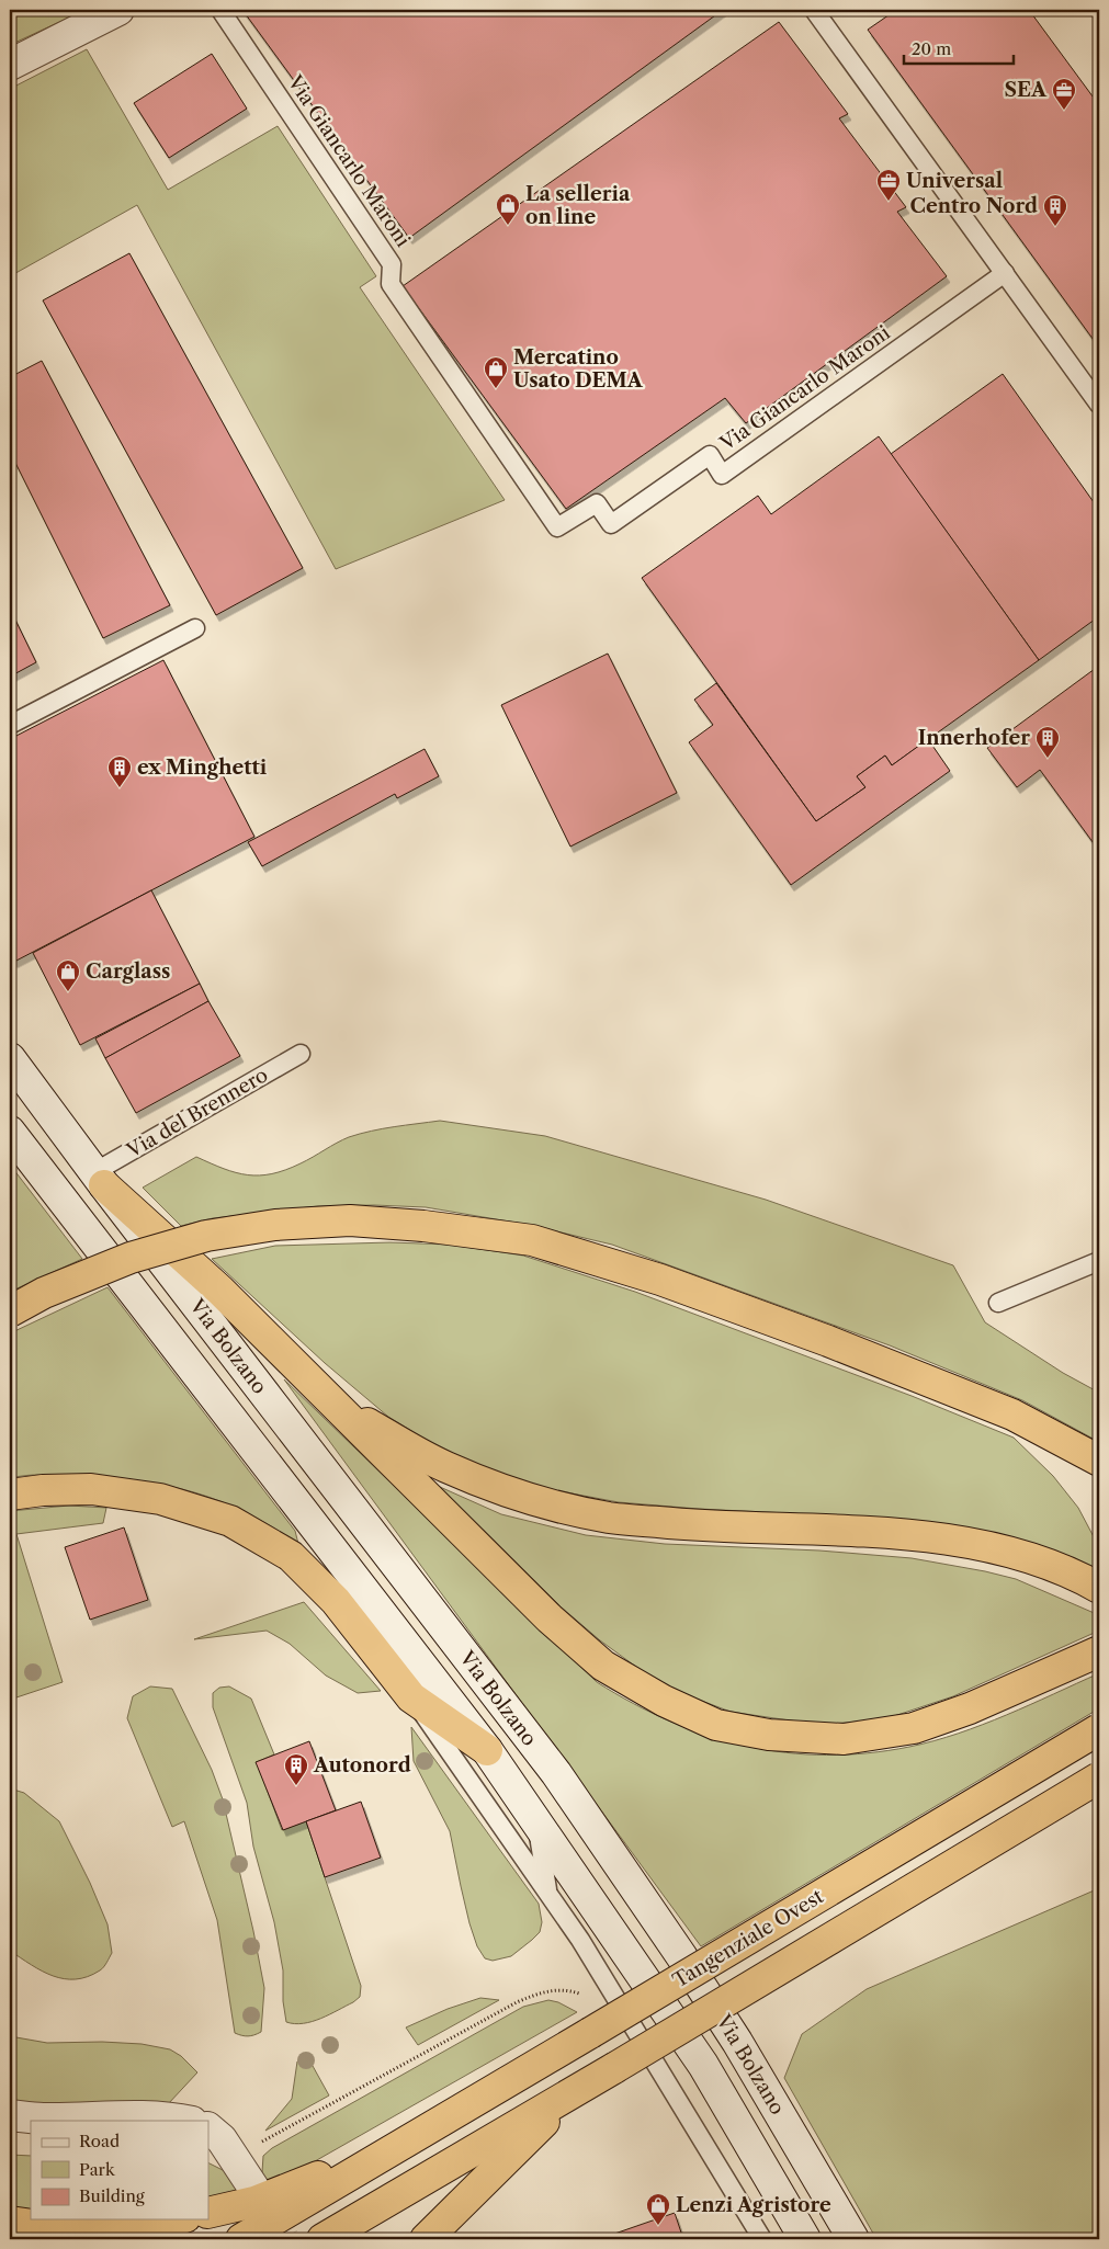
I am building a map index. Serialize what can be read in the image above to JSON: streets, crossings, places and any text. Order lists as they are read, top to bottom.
{
  "streets": {
    "highway": ["Tangenziale Ovest"],
    "main road": ["Via Bolzano"],
    "lane": ["Via Giancarlo Maroni", "Via del Brennero"]
  },
  "crossings": [
    ["Via del Brennero", "Via Bolzano"]
  ],
  "places": {
    "office": ["SEA", "Universal"],
    "shop": [
      "La selleria on line",
      "Mercatino Usato DEMA",
      "Carglass",
      "Lenzi Agristore"
    ],
    "building": [
      "Centro Nord",
      "Innerhofer",
      "ex Minghetti",
      "Autonord"
    ]
  },
  "legend": ["Road", "Park", "Building"],
  "scale_bar": "20 m"
}
